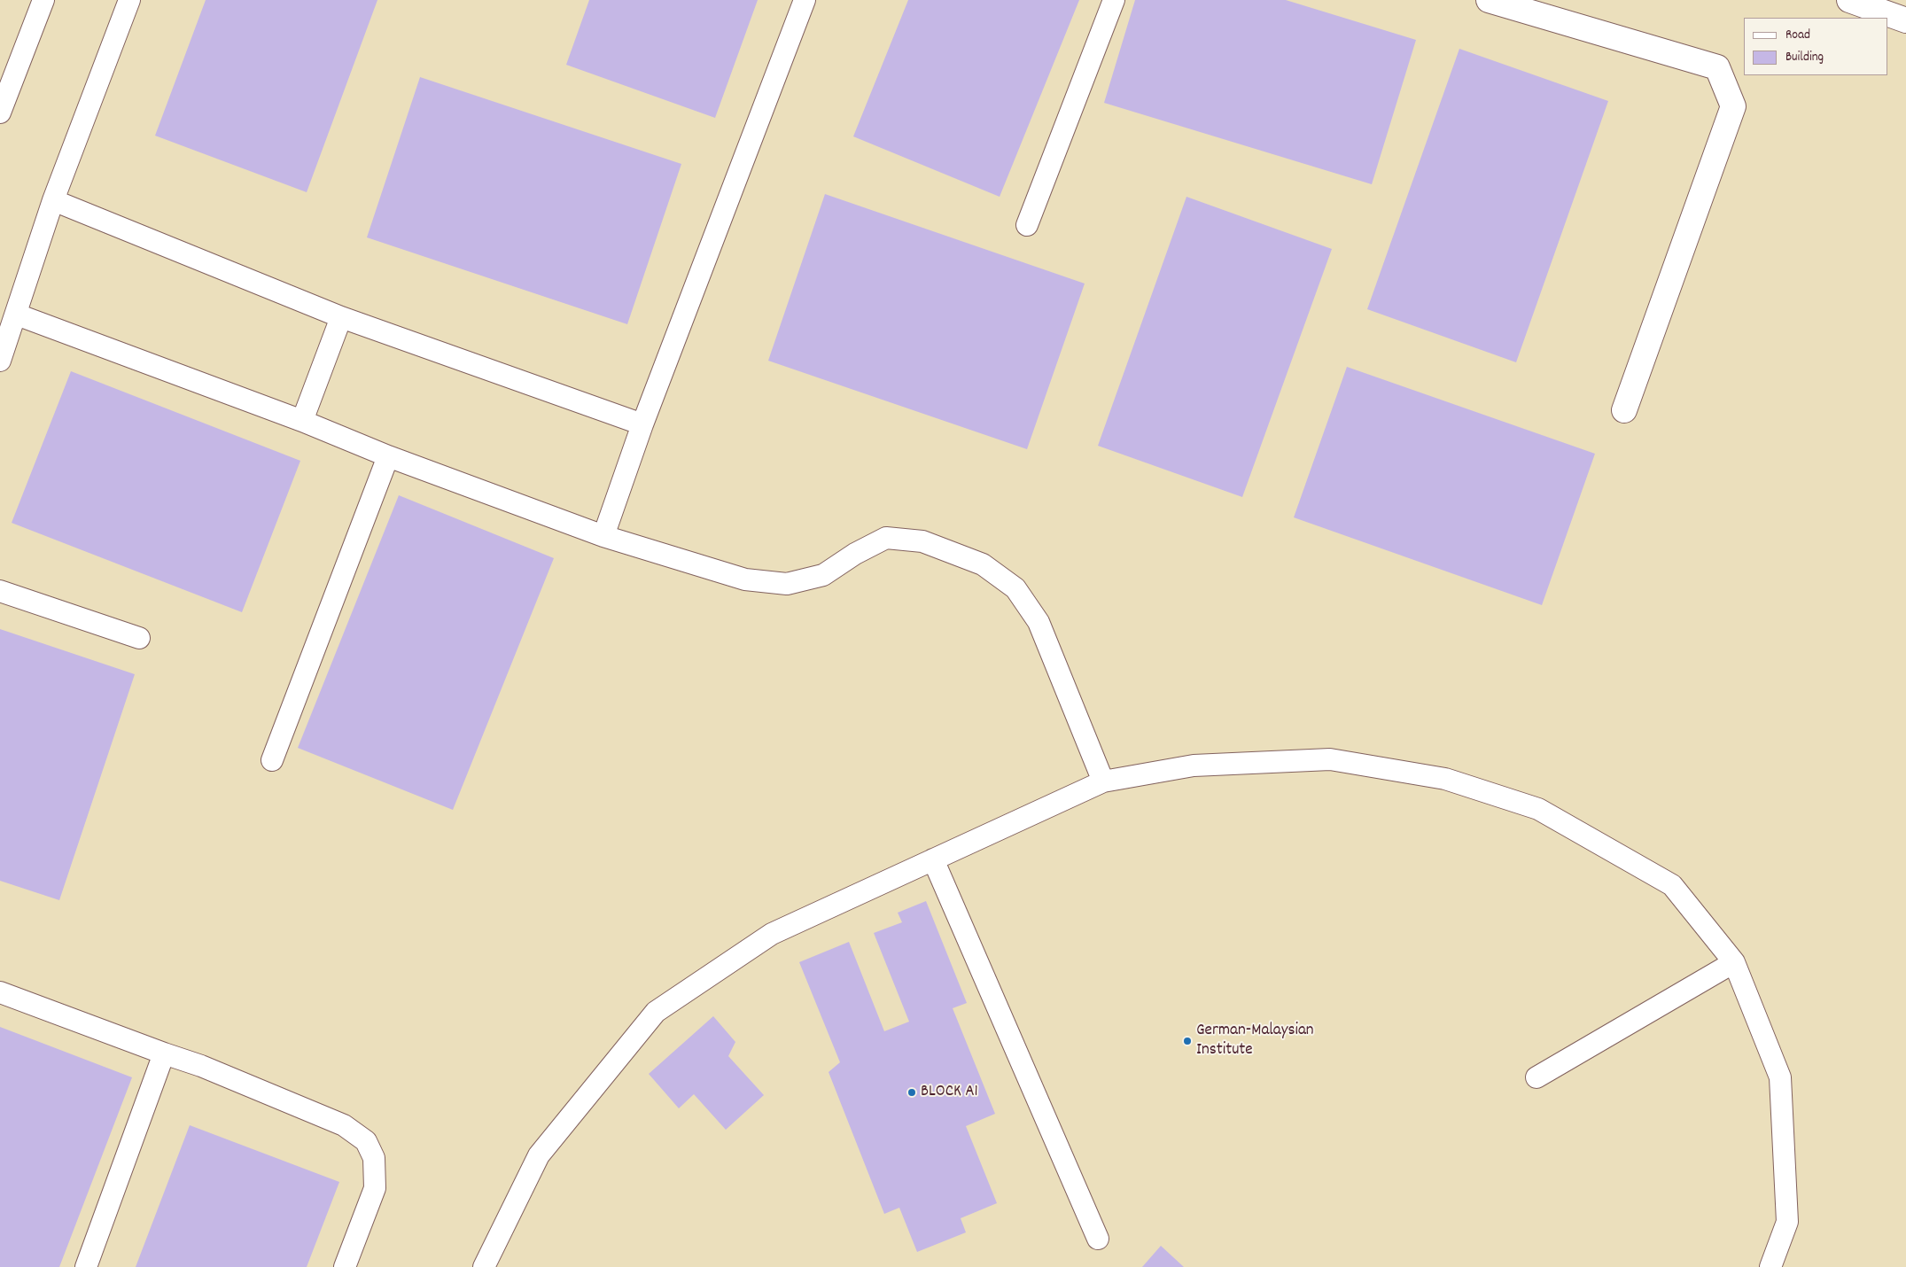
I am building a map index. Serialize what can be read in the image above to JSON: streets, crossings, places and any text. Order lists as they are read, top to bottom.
{
  "places": ["German-Malaysian Institute", "BLOCK A1"],
  "legend": ["Road", "Building"]
}
